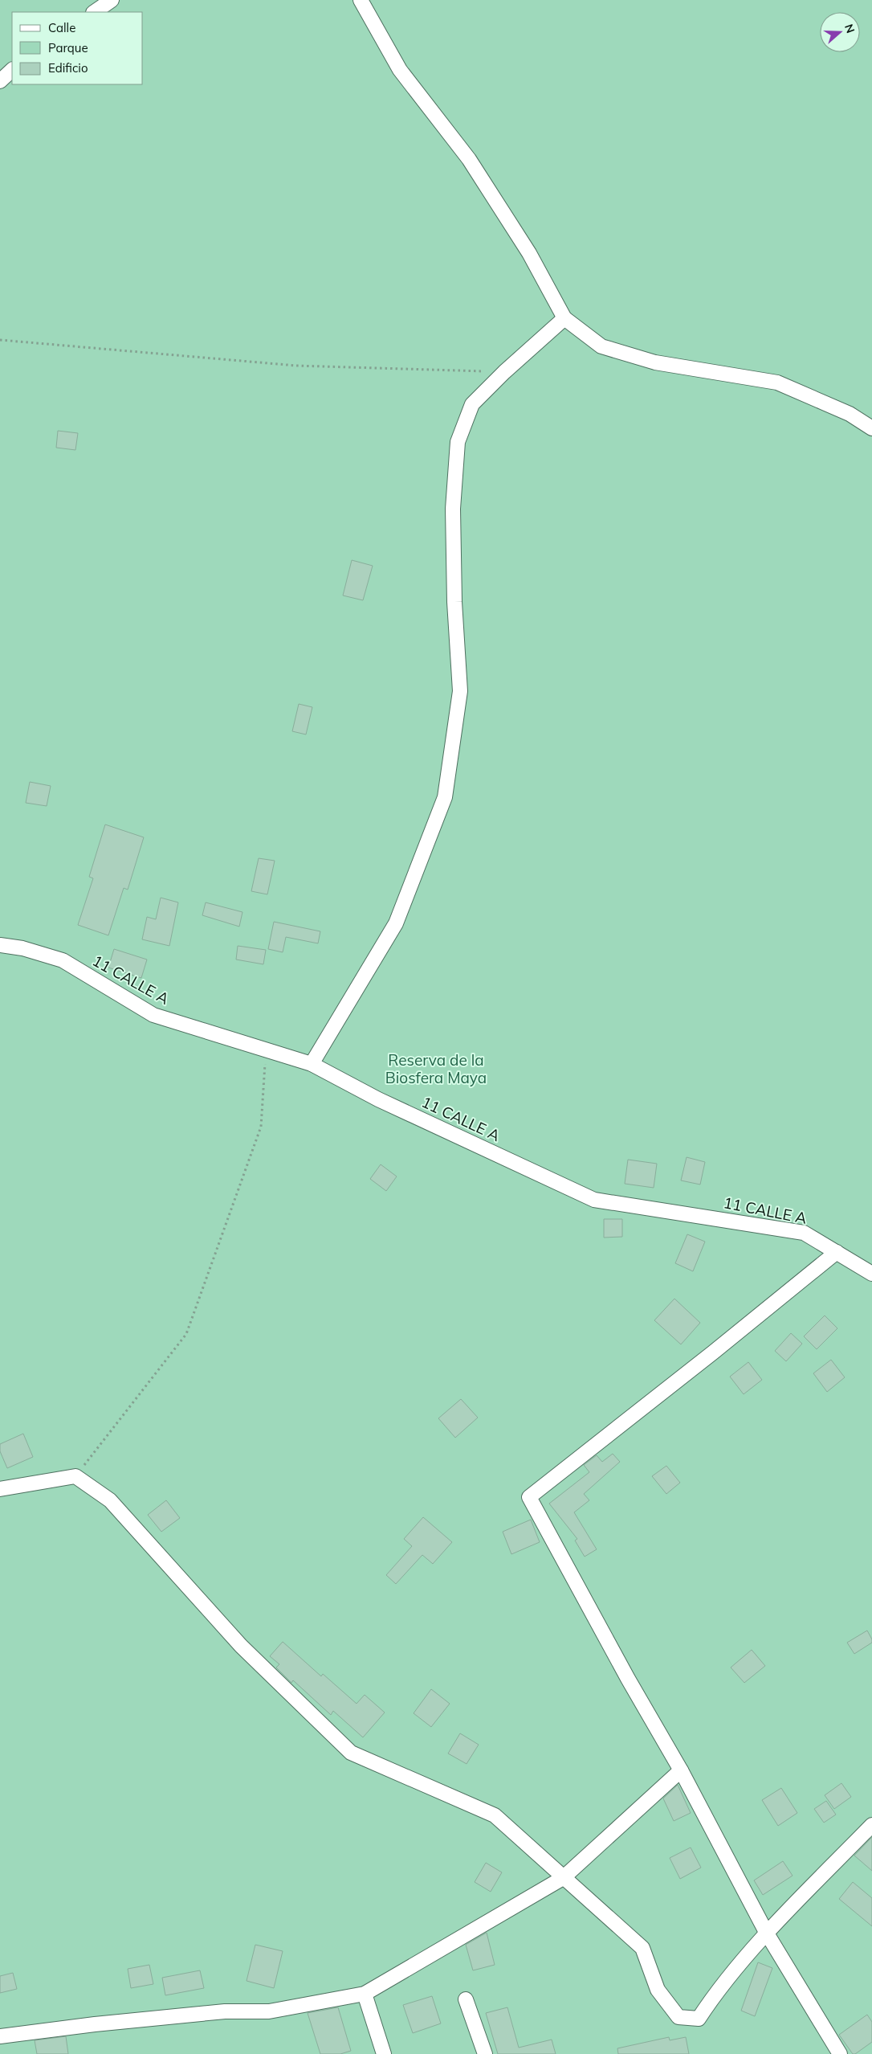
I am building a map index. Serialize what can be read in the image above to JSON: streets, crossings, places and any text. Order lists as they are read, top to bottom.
{
  "streets": {
    "street": ["11 CALLE A"]
  },
  "parks": ["Reserva de la Biosfera Maya"],
  "legend": ["Calle", "Parque", "Edificio"],
  "north": "right"
}
